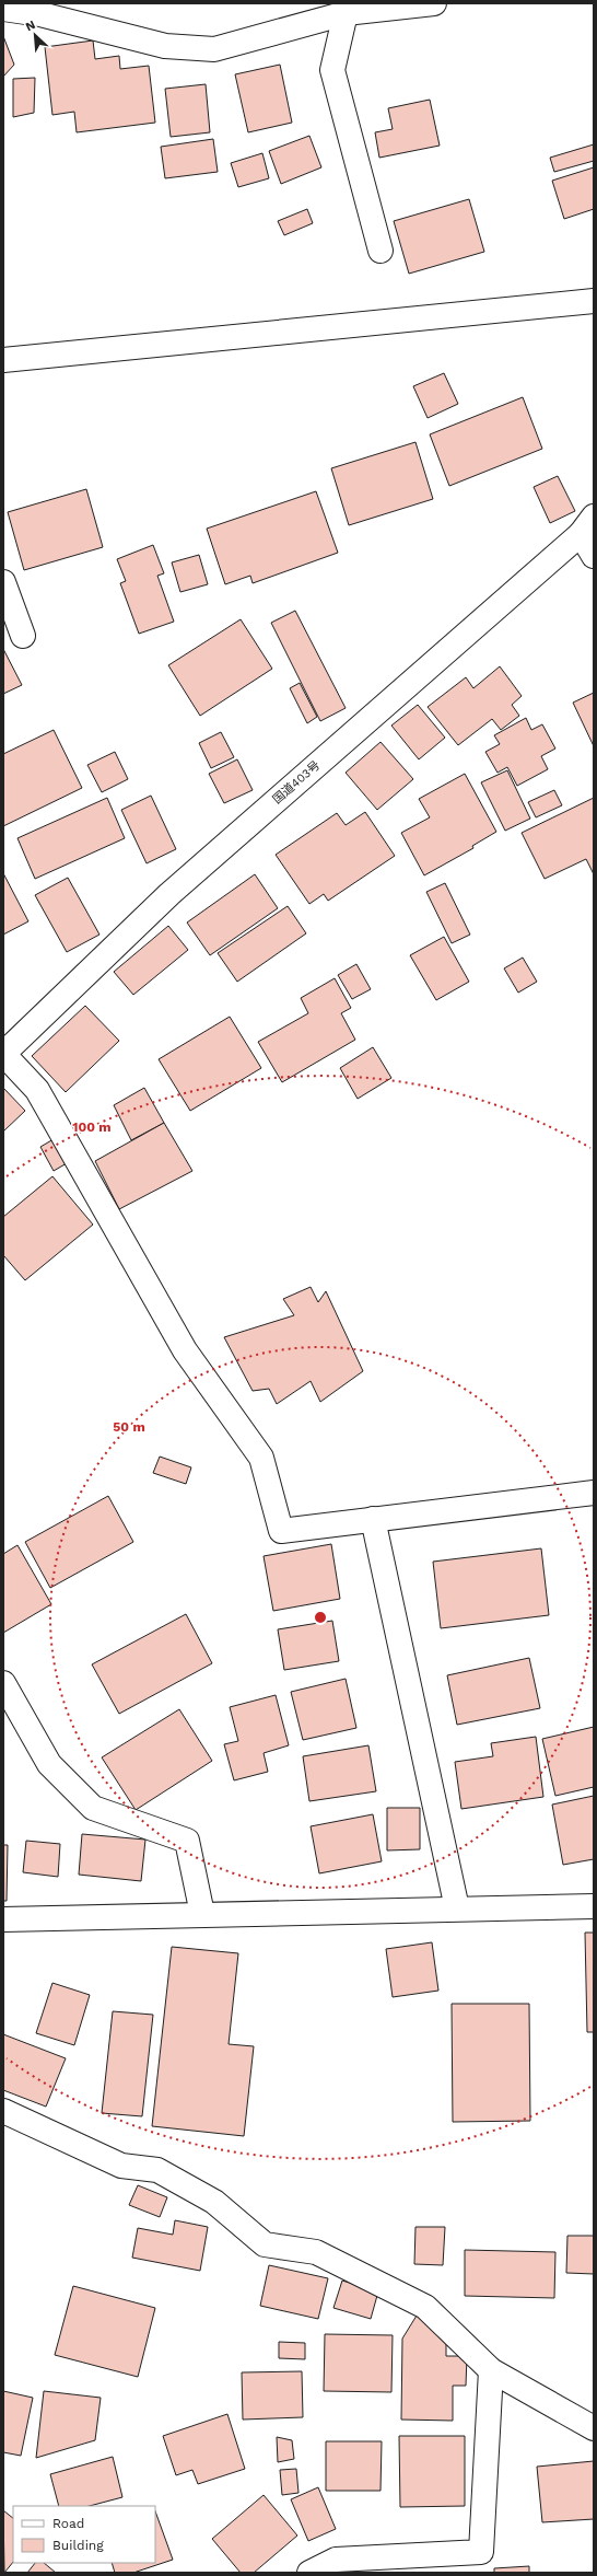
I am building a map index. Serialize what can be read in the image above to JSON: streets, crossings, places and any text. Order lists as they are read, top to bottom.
{
  "streets": {
    "main road": ["国道403号"]
  },
  "legend": ["Road", "Building"],
  "north": "top left",
  "rings": ["100 m", "50 m"]
}
